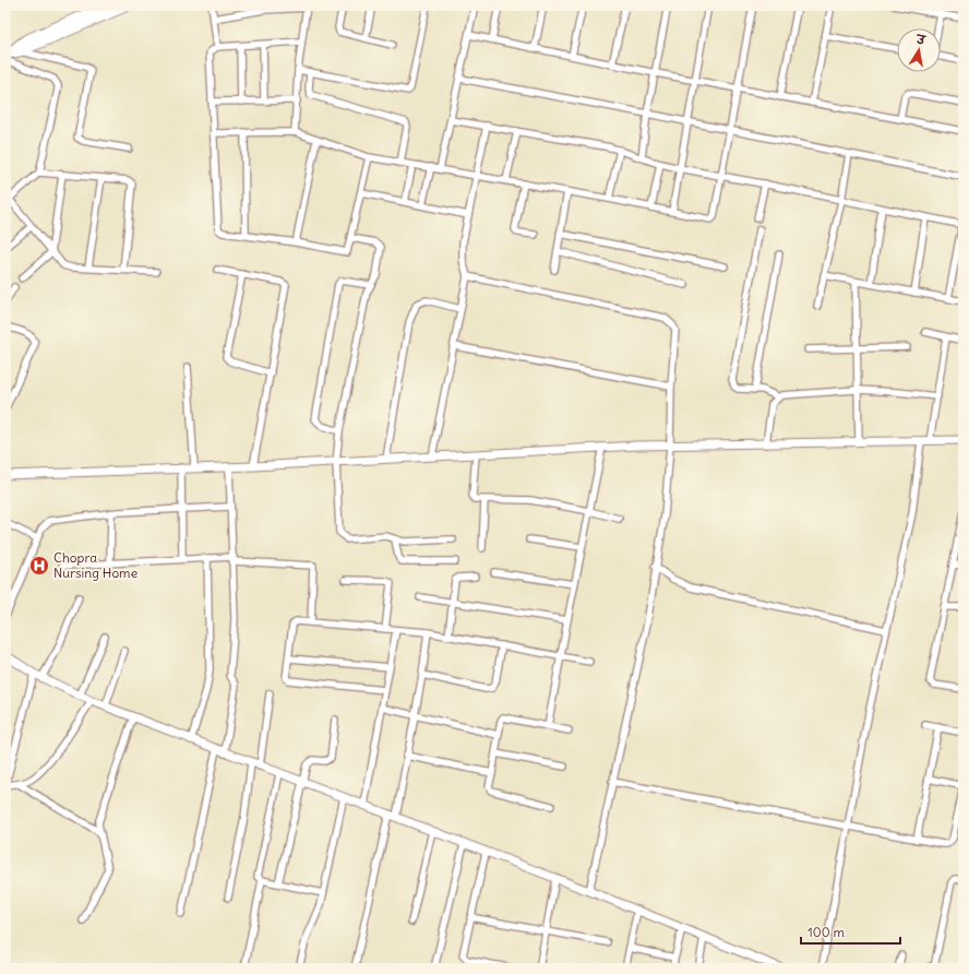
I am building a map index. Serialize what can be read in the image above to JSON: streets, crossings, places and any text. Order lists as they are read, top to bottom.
{
  "places": {
    "hospital": ["Chopra Nursing Home"]
  },
  "scale_bar": "100 m",
  "north": "top"
}
